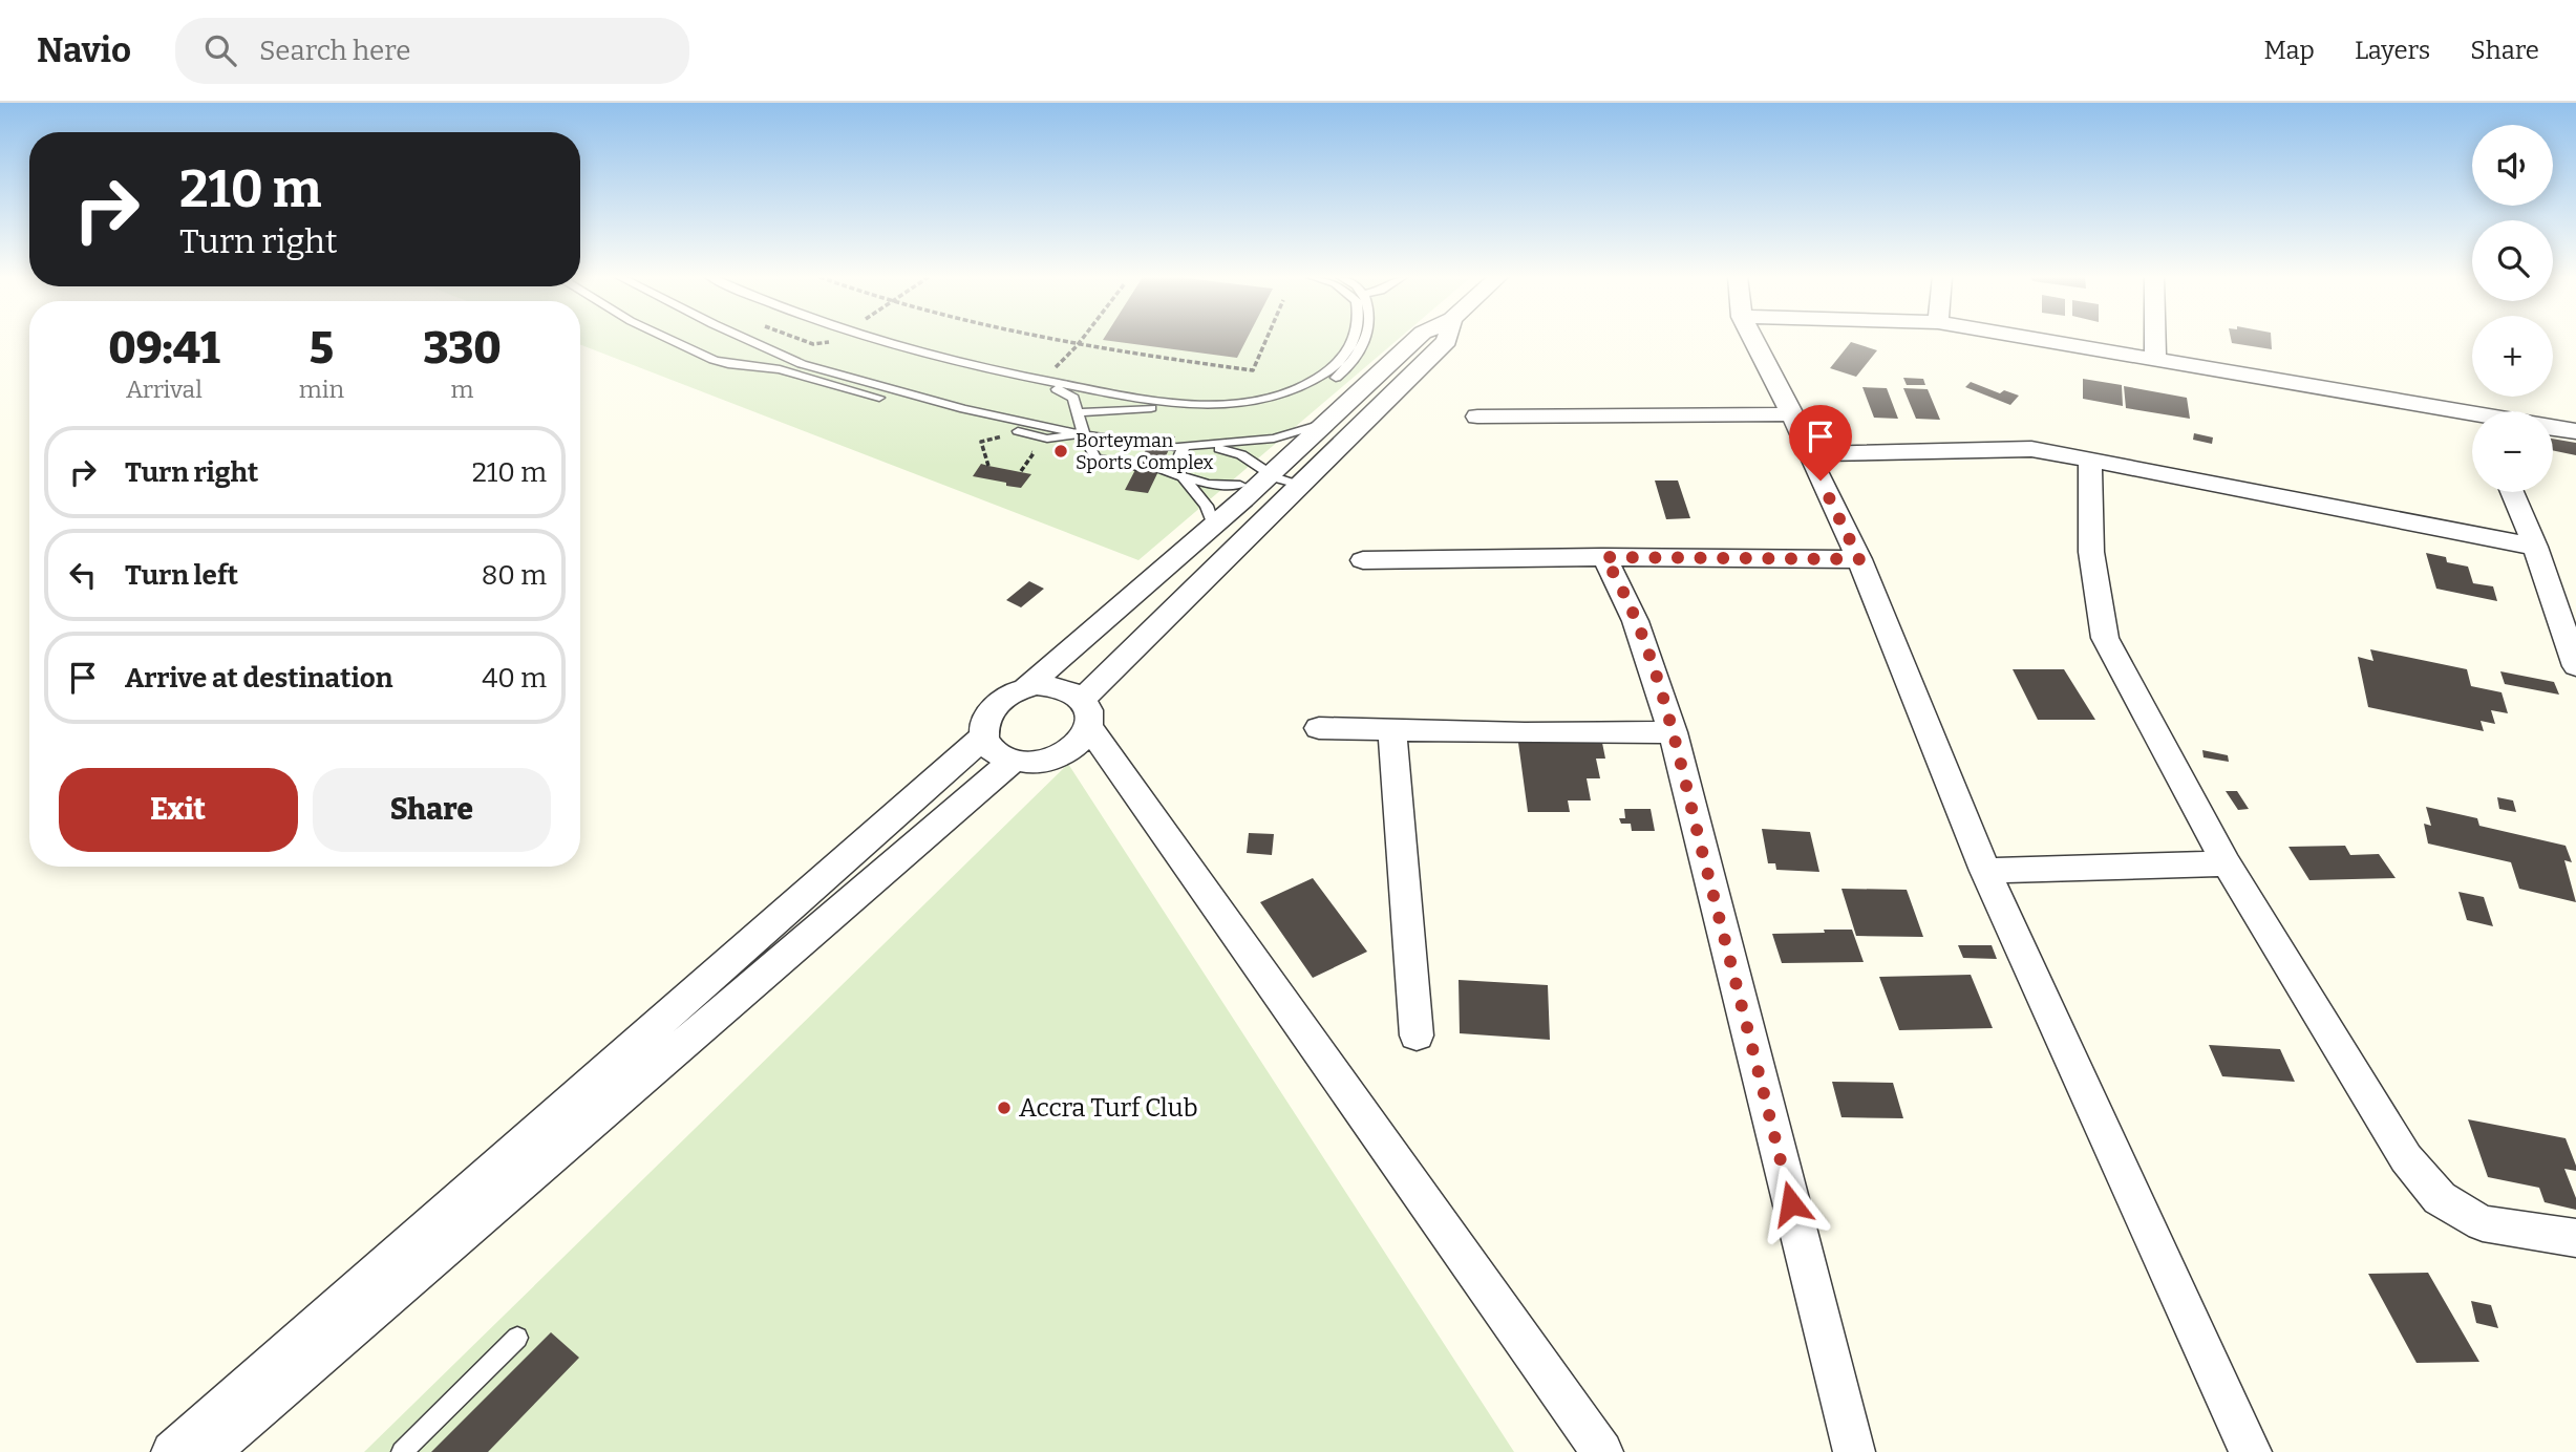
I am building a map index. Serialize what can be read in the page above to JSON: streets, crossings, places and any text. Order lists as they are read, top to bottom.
{
  "places": ["Borteyman Sports Complex", "Accra Turf Club"],
  "page": {
    "header": "Navio",
    "search": "Search here",
    "nav": ["Map", "Layers", "Share"],
    "map_buttons": ["+", "−"],
    "turn": ["210 m", "Turn right"],
    "eta": [
      "09:41",
      "Arrival",
      "5",
      "min",
      "330",
      "m"
    ],
    "list": [
      {
        "name": "Turn right",
        "value": "210 m"
      },
      {
        "name": "Turn left",
        "value": "80 m"
      },
      {
        "name": "Arrive at destination",
        "value": "40 m"
      }
    ],
    "buttons": ["Exit", "Share"]
  }
}
